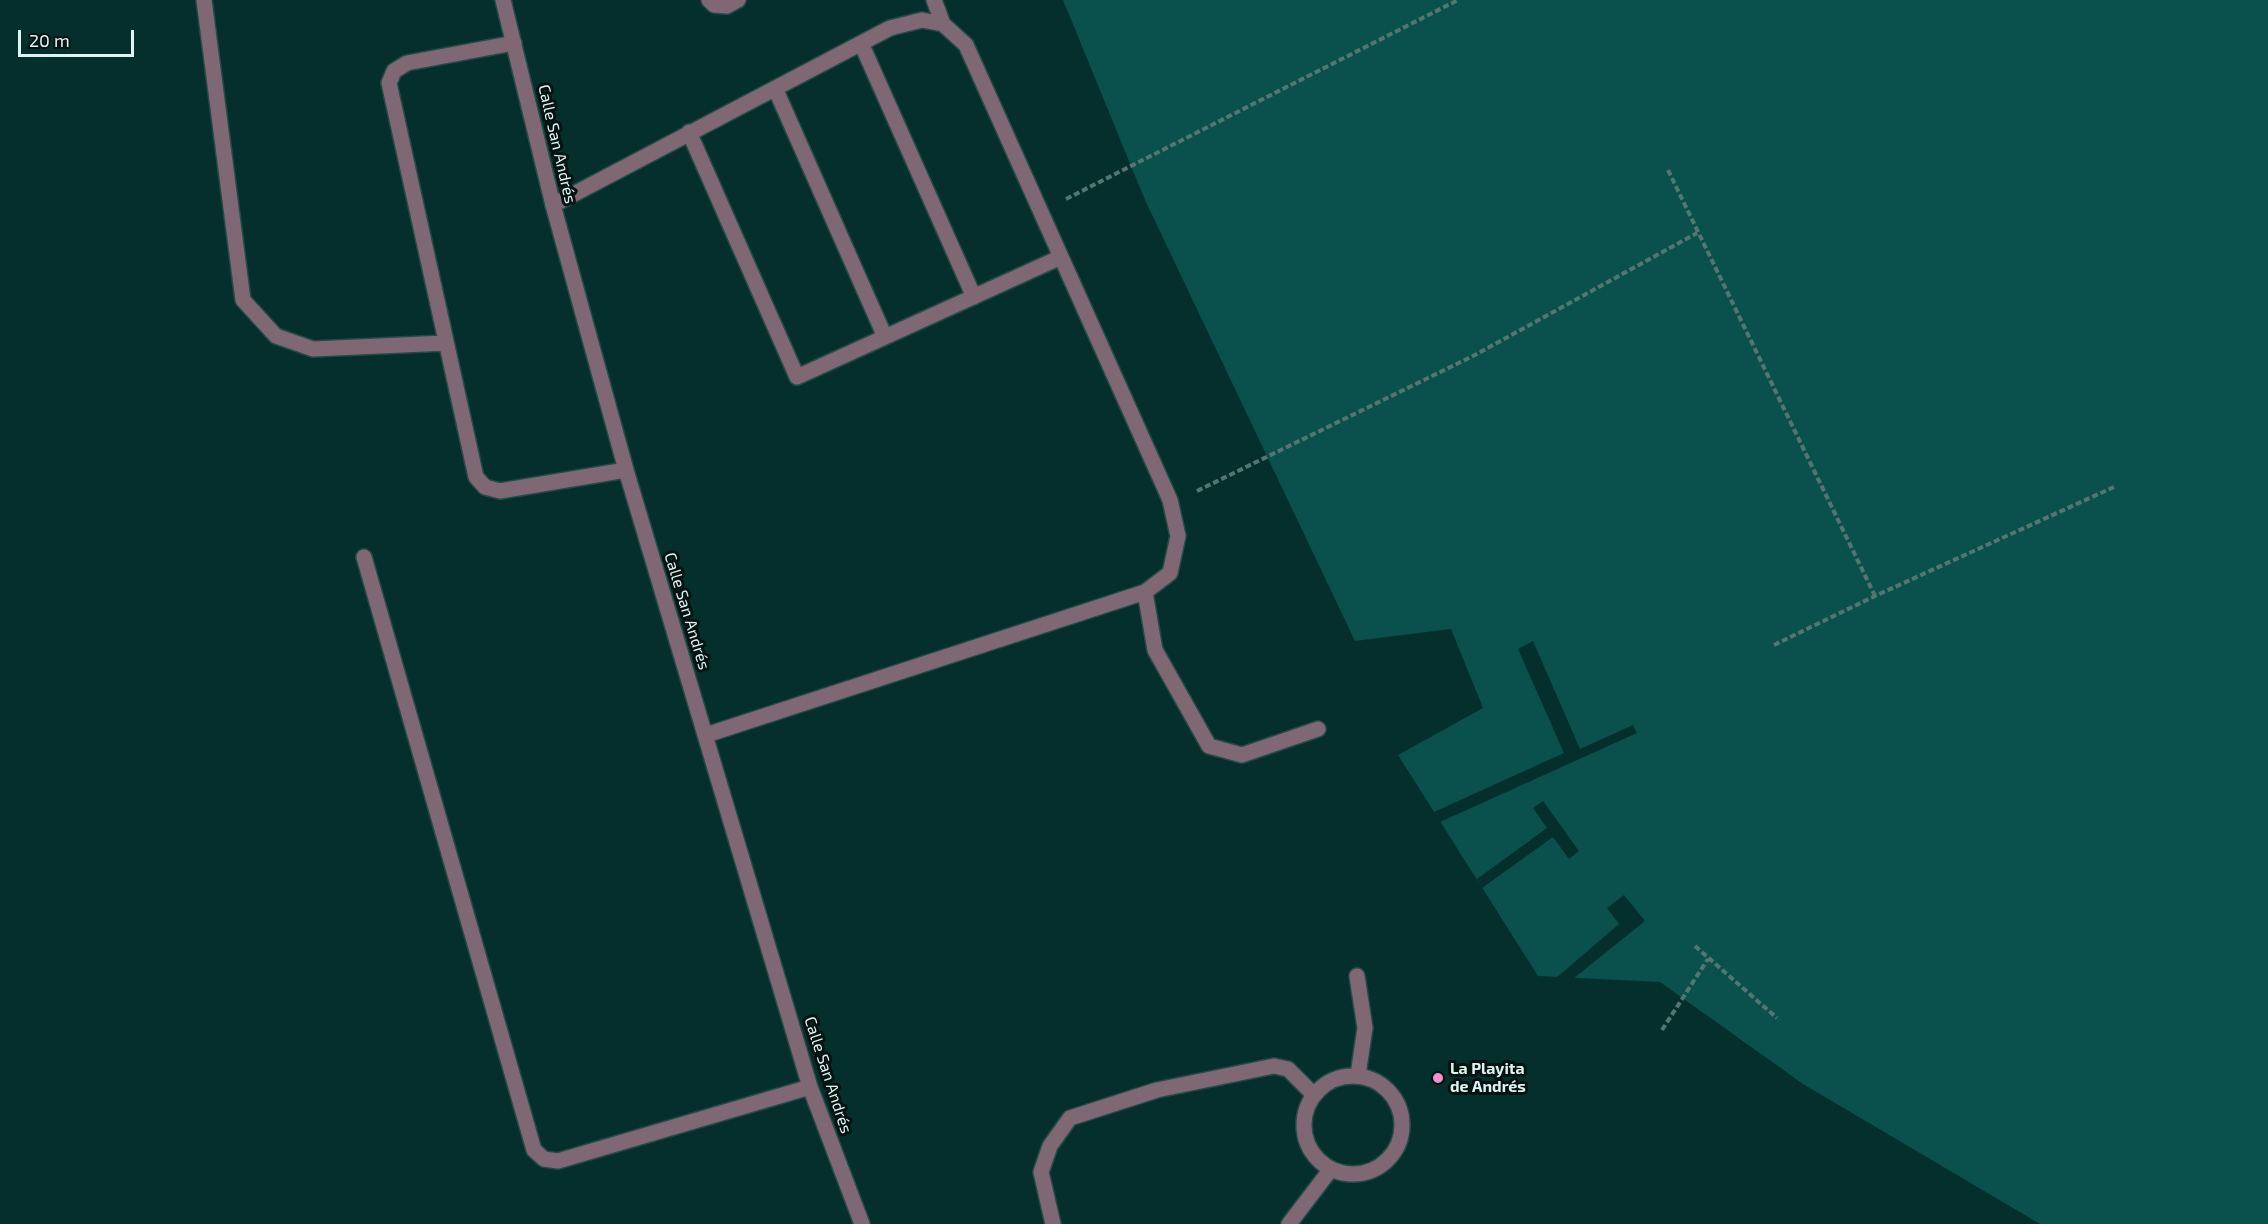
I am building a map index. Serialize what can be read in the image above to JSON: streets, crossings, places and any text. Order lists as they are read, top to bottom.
{
  "streets": {
    "street": ["Calle San Andrés"]
  },
  "places": ["La Playita de Andrés"],
  "scale_bar": "20 m"
}
